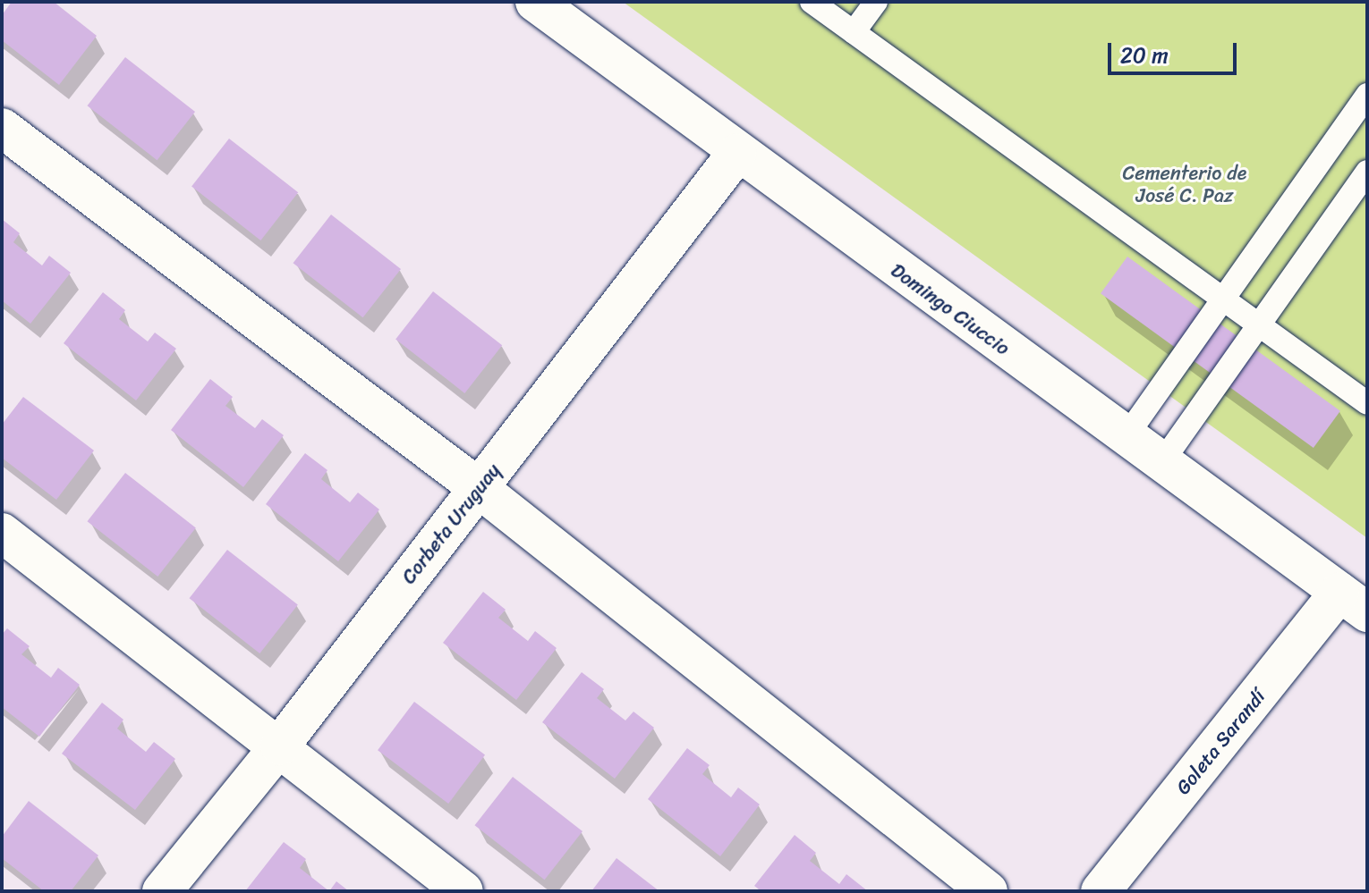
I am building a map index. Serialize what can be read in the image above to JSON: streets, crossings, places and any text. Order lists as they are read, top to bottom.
{
  "streets": {
    "street": ["Domingo Ciuccio", "Corbeta Uruguay", "Goleta Sarandí"]
  },
  "crossings": [
    ["Domingo Ciuccio", "Corbeta Uruguay"],
    ["Domingo Ciuccio", "Goleta Sarandí"]
  ],
  "parks": ["Cementerio de José C. Paz"],
  "scale_bar": "20 m"
}
